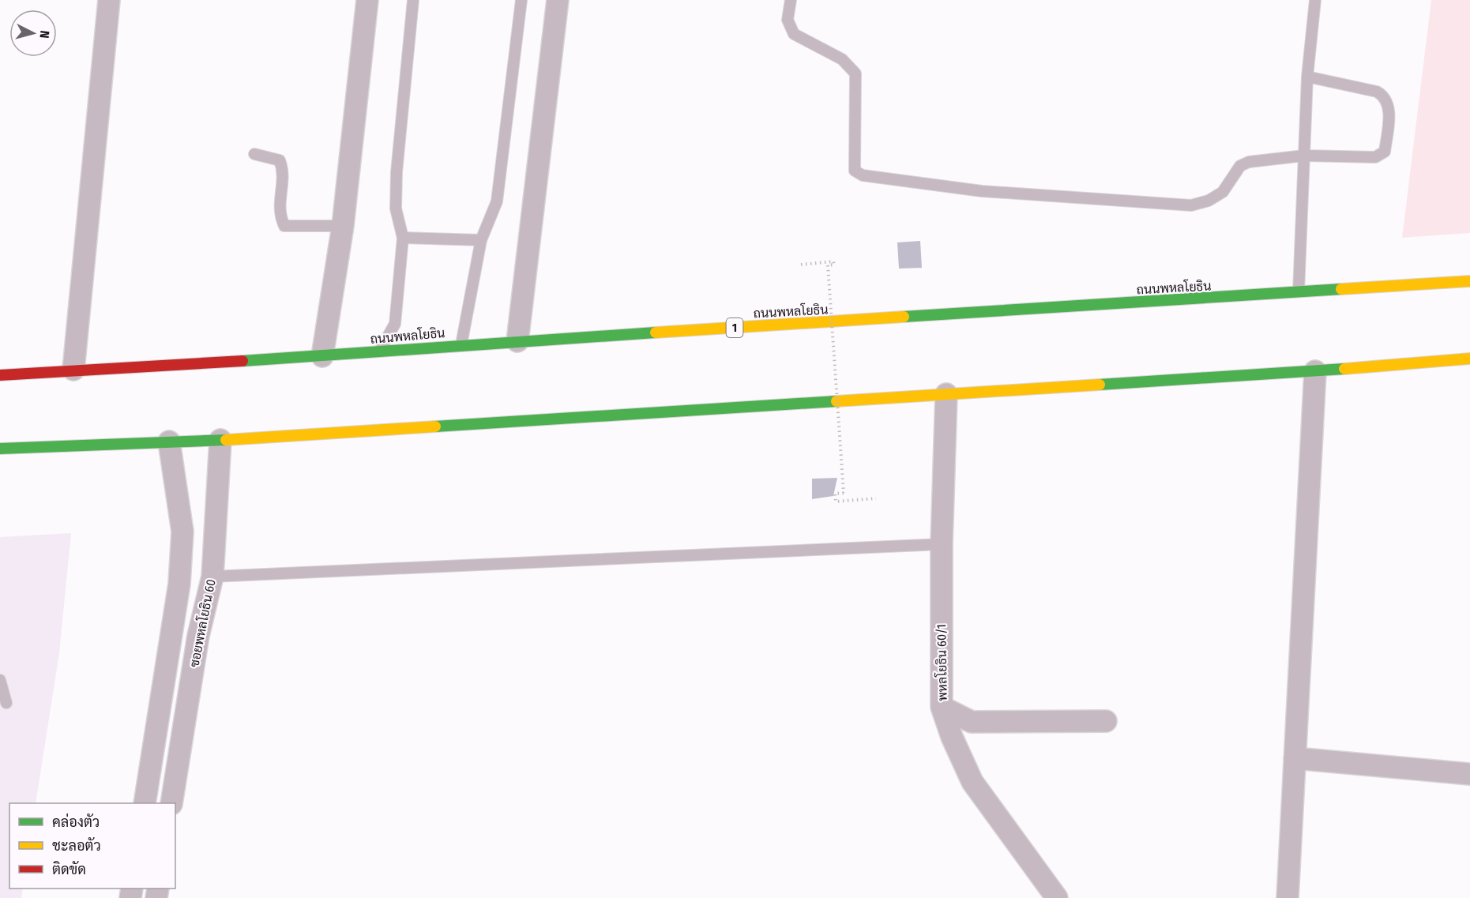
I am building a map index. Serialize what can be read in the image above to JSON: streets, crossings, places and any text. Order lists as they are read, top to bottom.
{
  "streets": {
    "main road": ["ถนนพหลโยธิน", "1"],
    "street": ["ซอยพหลโยธิน 60", "พหลโยธิน 60/1"]
  },
  "legend": ["คล่องตัว", "ชะลอตัว", "ติดขัด"],
  "north": "right"
}
